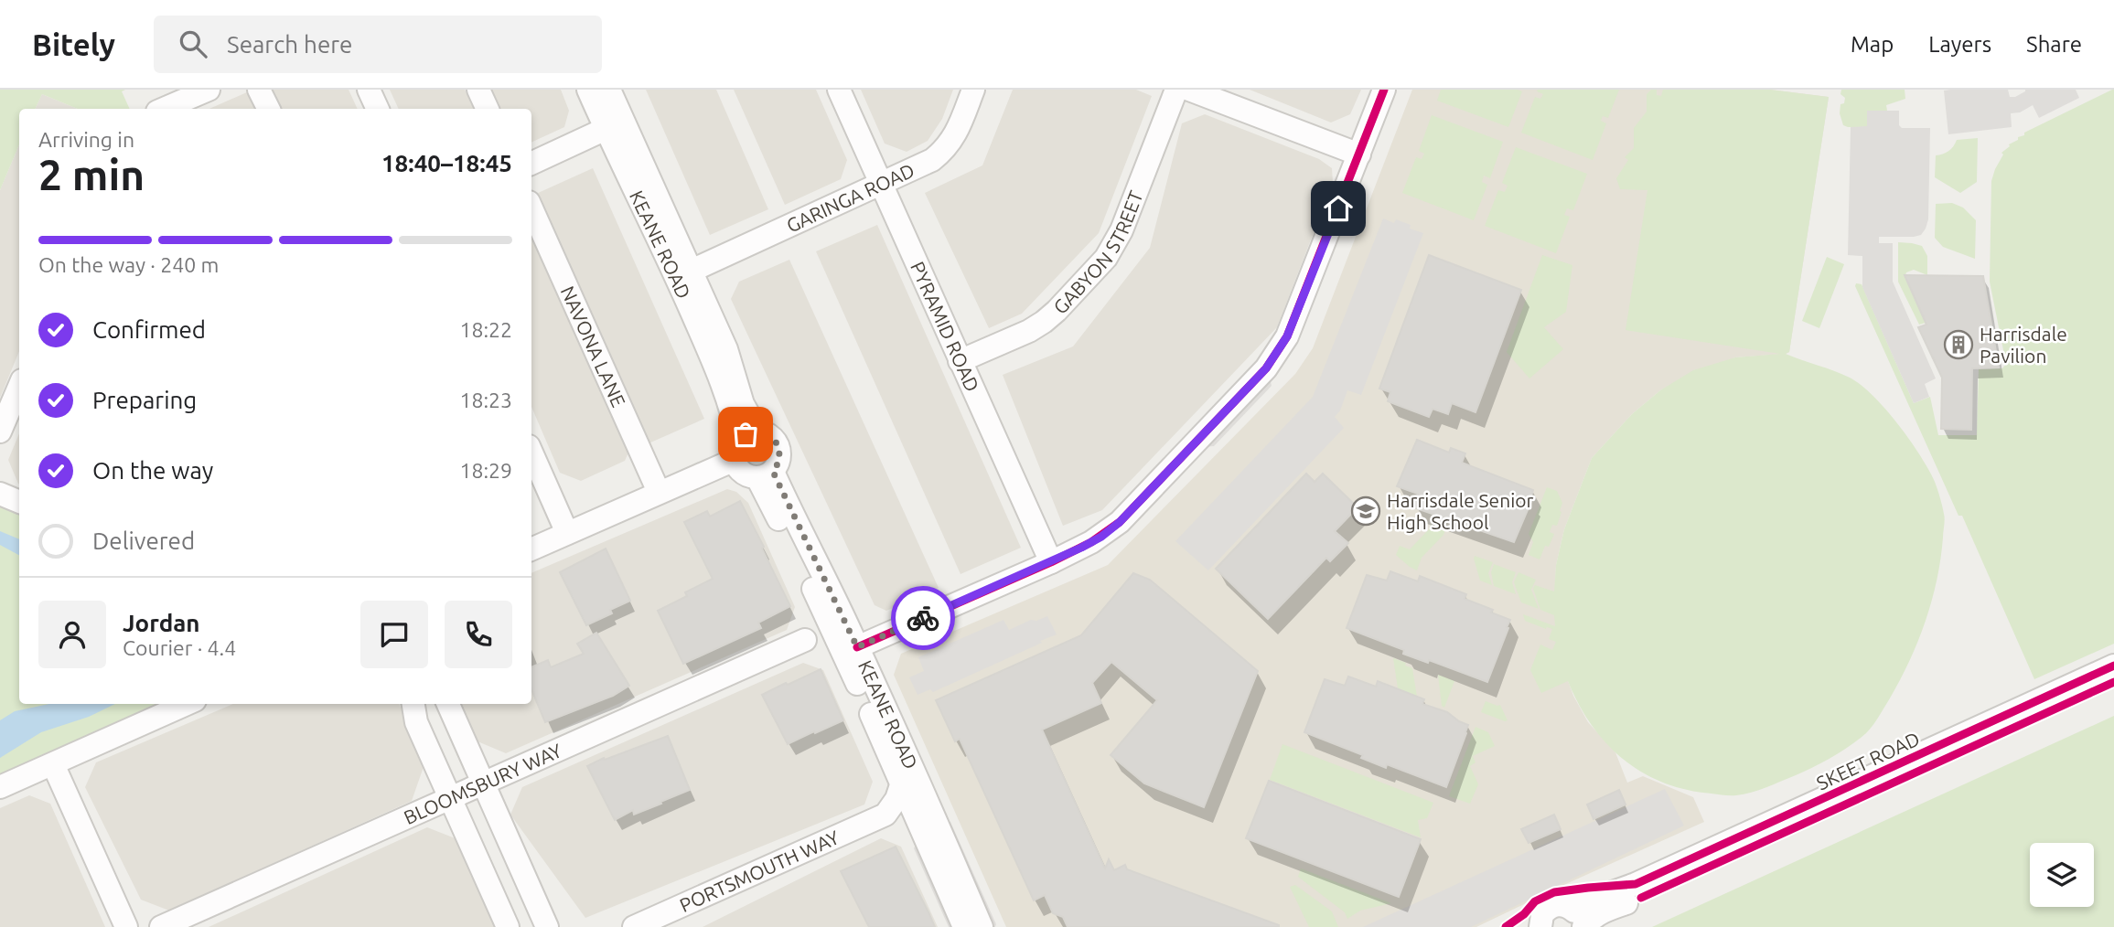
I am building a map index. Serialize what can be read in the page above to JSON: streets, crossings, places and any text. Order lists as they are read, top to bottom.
{
  "streets": {
    "street": [
      "GARINGA ROAD",
      "KEANE ROAD",
      "GABYON STREET",
      "PYRAMID ROAD",
      "NAVONA LANE",
      "SKEET ROAD",
      "BLOOMSBURY WAY",
      "PORTSMOUTH WAY"
    ]
  },
  "crossings": [
    ["GARINGA ROAD", "KEANE ROAD"],
    ["GARINGA ROAD", "PYRAMID ROAD"],
    ["GABYON STREET", "PYRAMID ROAD"]
  ],
  "places": {
    "building": ["Harrisdale Pavilion"],
    "school or university": ["Harrisdale Senior High School"]
  },
  "page": {
    "header": "Bitely",
    "search": "Search here",
    "nav": ["Map", "Layers", "Share"],
    "heading": ["2 min", "Arriving in", "18:40–18:45"],
    "panel": ["Jordan", "Courier · 4.4"],
    "bar": "On the way · 240 m",
    "list": [
      ["Confirmed", "18:22"],
      ["Preparing", "18:23"],
      ["On the way", "18:29"],
      "Delivered"
    ]
  }
}
